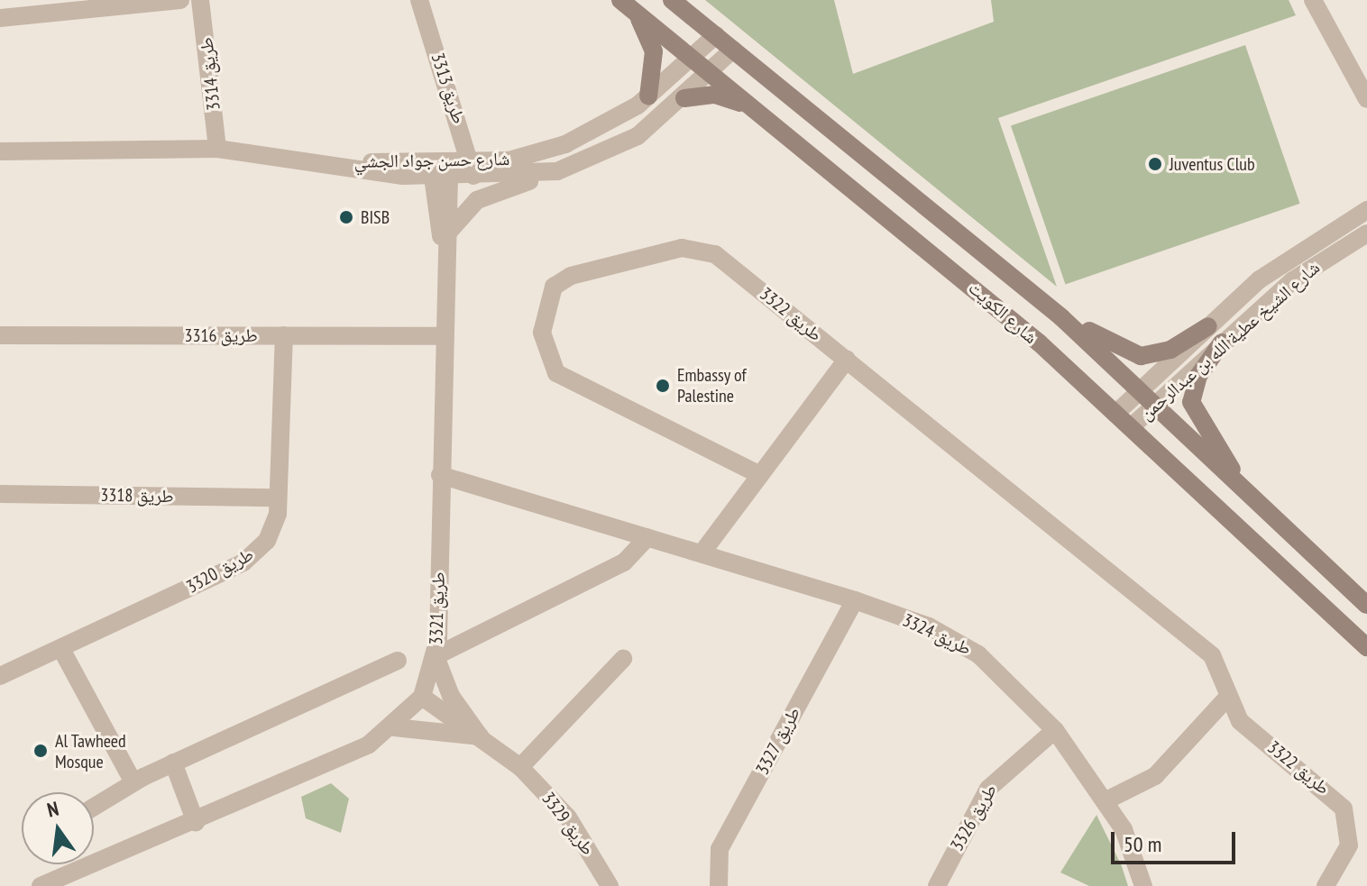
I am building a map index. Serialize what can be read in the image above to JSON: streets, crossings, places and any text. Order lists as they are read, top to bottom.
{
  "streets": {
    "main road": ["شارع الكويت"],
    "street": [
      "طريق 3314",
      "طريق 3313",
      "شارع حسن جواد الجشي",
      "طريق 3322",
      "طريق 3316",
      "شارع الشيخ عطية الله بن عبدالرحمن",
      "طريق 3318",
      "طريق 3320",
      "طريق 3321",
      "طريق 3324",
      "طريق 3327",
      "طريق 3326",
      "طريق 3329"
    ]
  },
  "crossings": [
    ["طريق 3314", "شارع حسن جواد الجشي"],
    ["طريق 3313", "شارع حسن جواد الجشي"],
    ["شارع حسن جواد الجشي", "شارع الكويت"],
    ["شارع حسن جواد الجشي", "طريق 3321"],
    ["شارع الكويت", "شارع الشيخ عطية الله بن عبدالرحمن"],
    ["طريق 3316", "طريق 3320"],
    ["طريق 3316", "طريق 3321"],
    ["طريق 3318", "طريق 3320"],
    ["طريق 3321", "طريق 3324"],
    ["طريق 3321", "طريق 3329"],
    ["طريق 3324", "طريق 3327"],
    ["طريق 3324", "طريق 3326"]
  ],
  "places": [
    "Juventus Club",
    "BISB",
    "Embassy of Palestine",
    "Al Tawheed Mosque"
  ],
  "scale_bar": "50 m",
  "north": "top"
}
